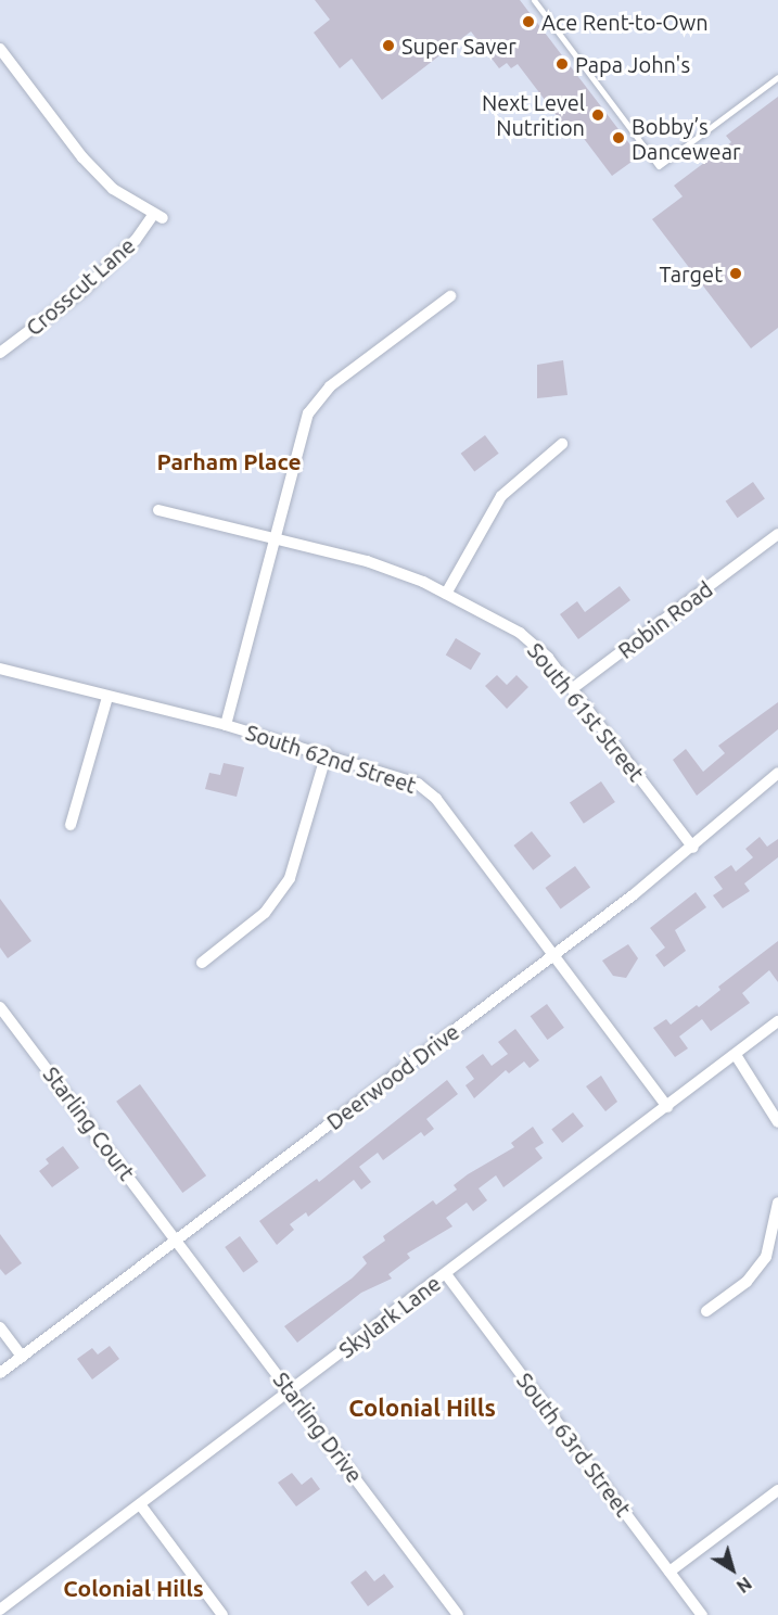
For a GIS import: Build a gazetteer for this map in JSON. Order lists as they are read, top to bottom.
{
  "streets": {
    "street": [
      "Crosscut Lane",
      "Robin Road",
      "South 61st Street",
      "South 62nd Street",
      "Deerwood Drive",
      "Starling Court",
      "Skylark Lane",
      "Starling Drive",
      "South 63rd Street"
    ]
  },
  "crossings": [
    ["Robin Road", "South 61st Street"],
    ["South 61st Street", "Deerwood Drive"],
    ["South 62nd Street", "Deerwood Drive"],
    ["South 62nd Street", "Skylark Lane"],
    ["Deerwood Drive", "Starling Court"],
    ["Deerwood Drive", "Starling Drive"],
    ["Starling Court", "Starling Drive"],
    ["Skylark Lane", "Starling Drive"],
    ["Skylark Lane", "South 63rd Street"]
  ],
  "districts": ["Parham Place", "Colonial Hills", "Colonial Hills"],
  "places": [
    "Ace Rent-to-Own",
    "Super Saver",
    "Papa John's",
    "Next Level Nutrition",
    "Bobby’s Dancewear",
    "Target"
  ],
  "north": "bottom right"
}
